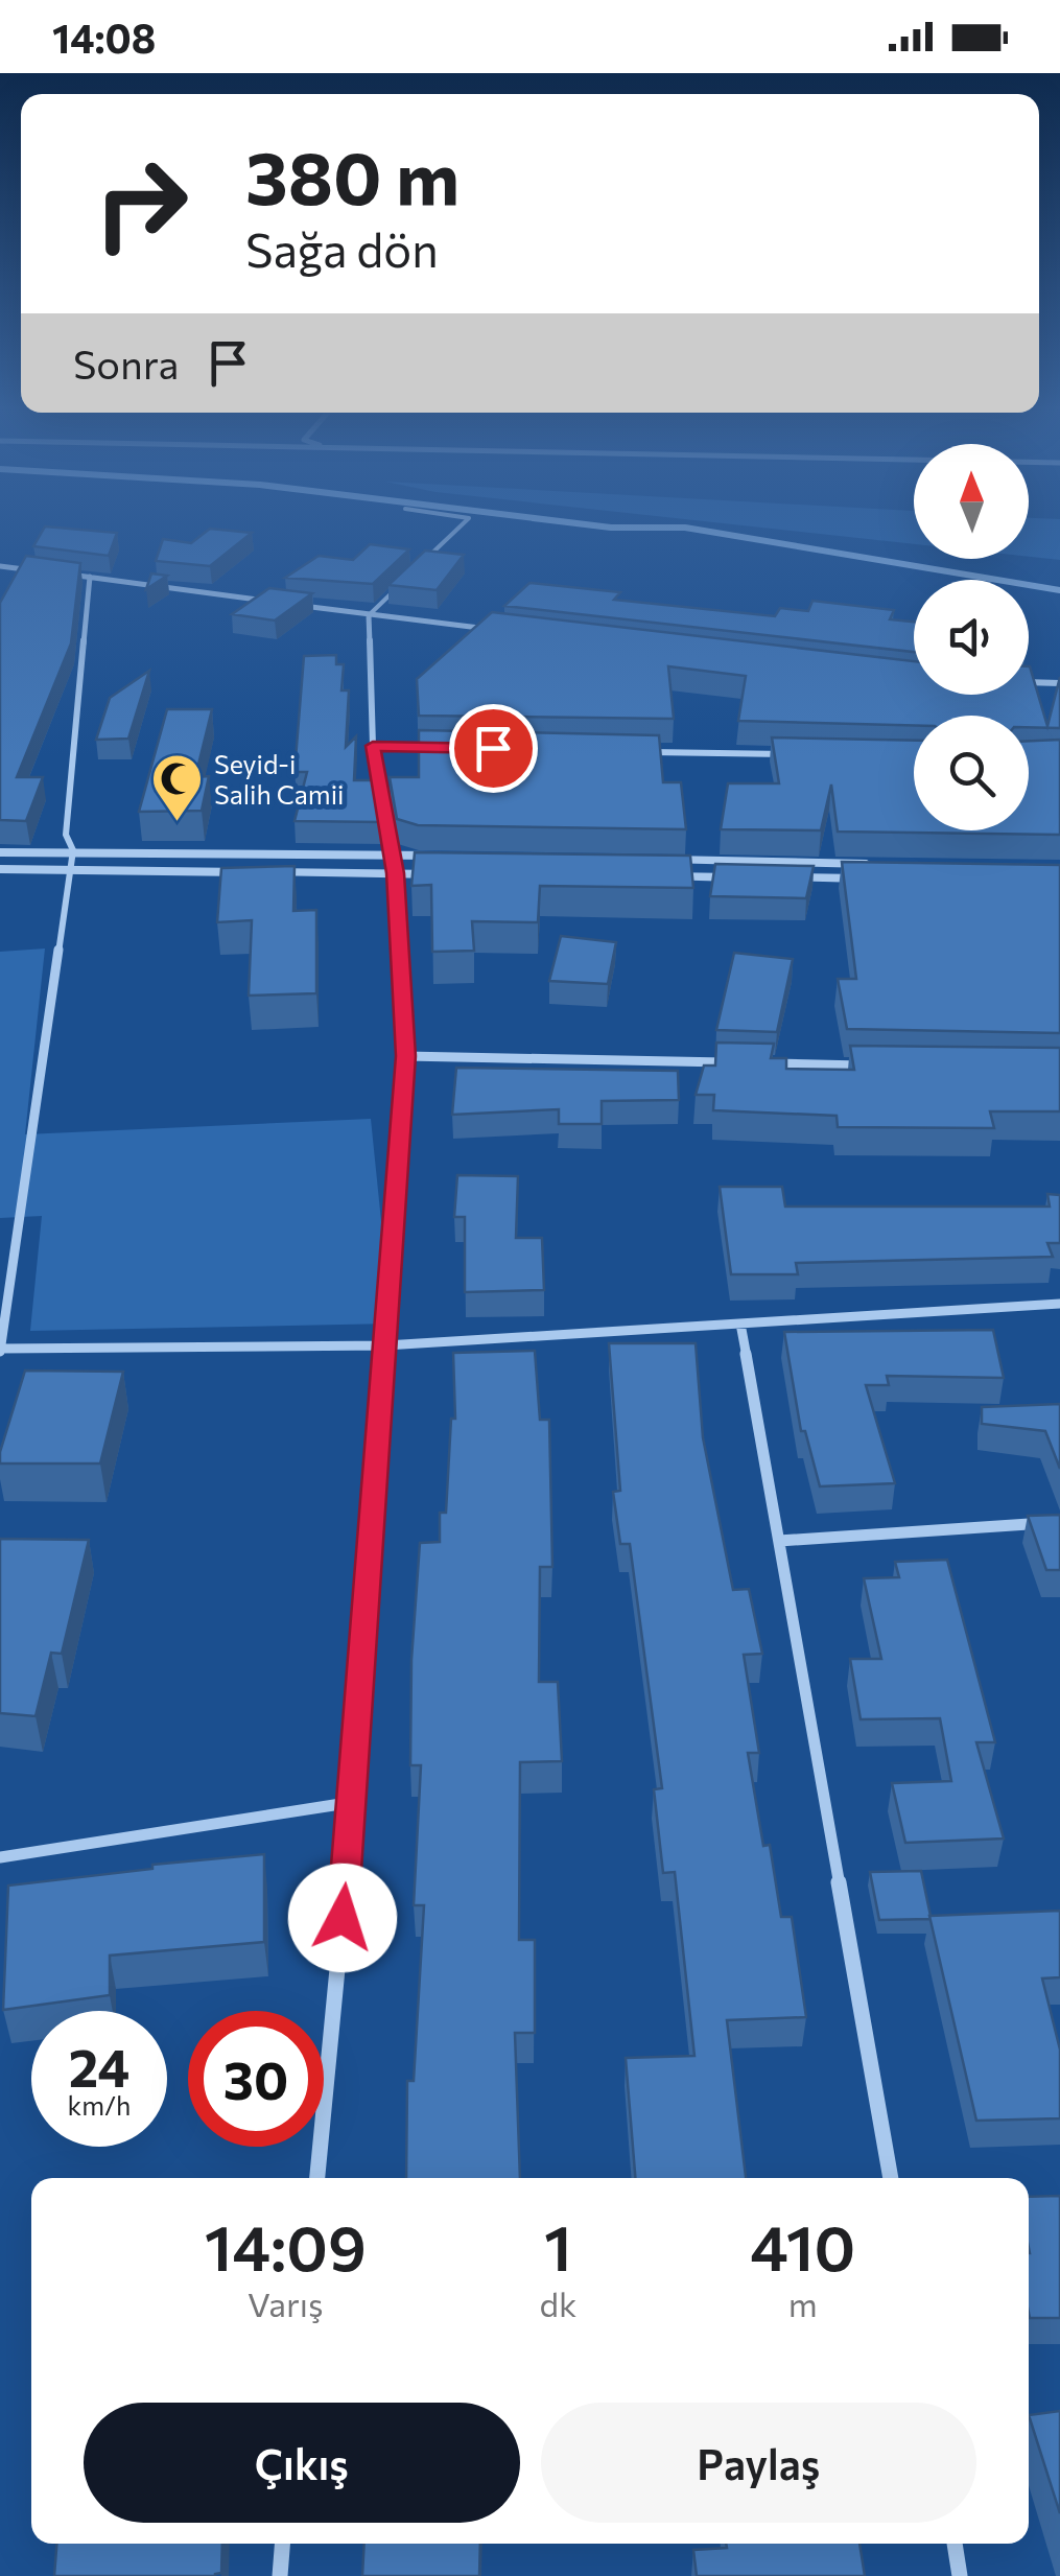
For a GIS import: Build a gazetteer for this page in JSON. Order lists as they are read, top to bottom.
{
  "places": {
    "mosque": ["Seyid-i Salih Camii"]
  },
  "north": "top",
  "page": {
    "status": "14:08",
    "turn": ["380 m", "Sağa dön"],
    "then": "Sonra",
    "speed": "24 km/h",
    "limit": "30",
    "eta": [
      "14:09",
      "Varış",
      "1",
      "dk",
      "410",
      "m"
    ],
    "buttons": ["Çıkış", "Paylaş"]
  }
}
